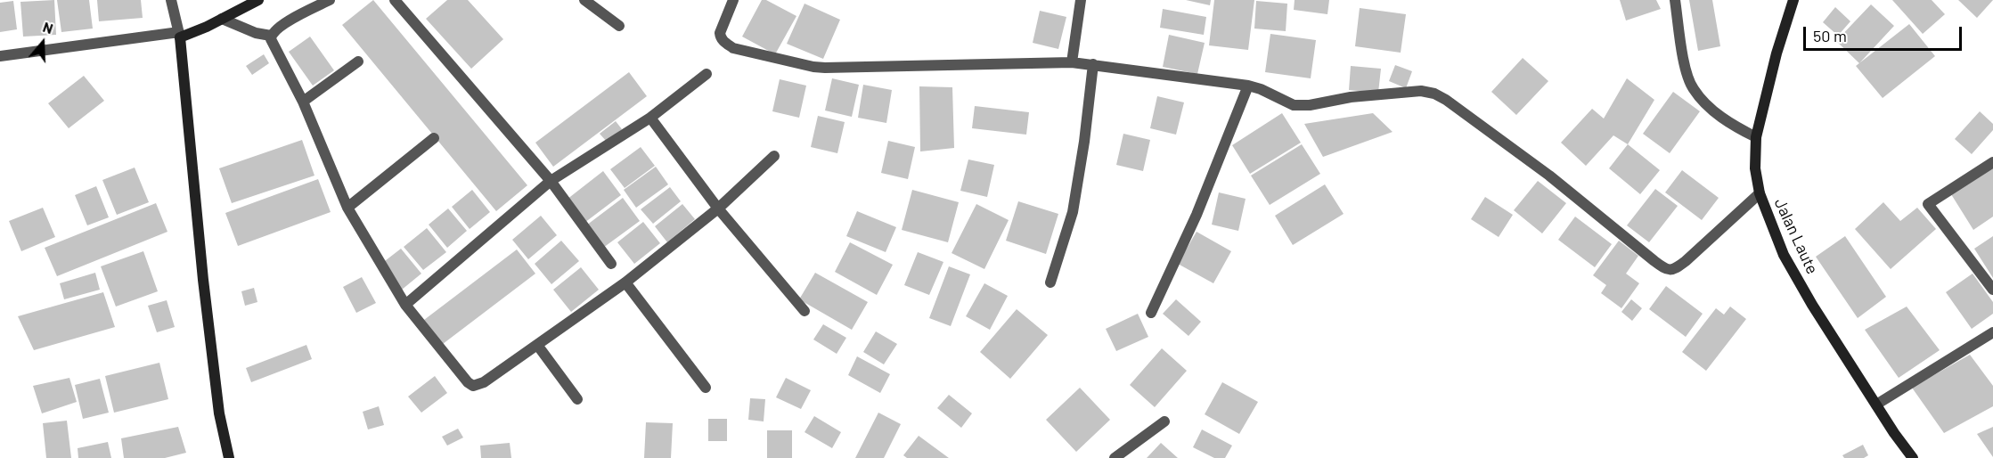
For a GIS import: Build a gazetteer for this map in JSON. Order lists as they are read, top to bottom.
{
  "streets": {
    "street": ["Jalan Laute"]
  },
  "scale_bar": "50 m",
  "north": "top"
}
